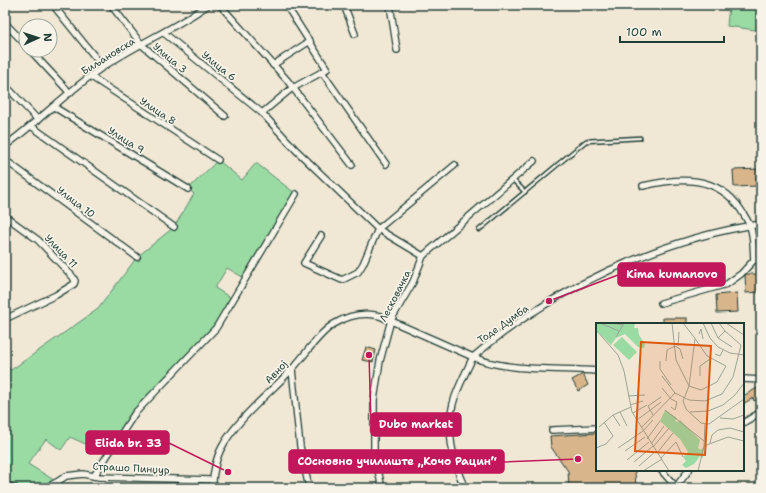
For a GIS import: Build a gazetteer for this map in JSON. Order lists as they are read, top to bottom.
{
  "streets": {
    "street": [
      "Биљановска",
      "Улица 3",
      "Улица 6",
      "Улица 8",
      "Улица 9",
      "Улица 10",
      "Улица 11",
      "Лесковачка",
      "Тоде Думба",
      "Авној",
      "Страшо Пинџур"
    ]
  },
  "crossings": [
    ["Биљановска", "Улица 3"],
    ["Биљановска", "Улица 6"],
    ["Биљановска", "Улица 8"],
    ["Биљановска", "Улица 9"],
    ["Улица 6", "Лесковачка"],
    ["Лесковачка", "Тоде Думба"],
    ["Лесковачка", "Авној"],
    ["Тоде Думба", "Авној"],
    ["Авној", "Страшо Пинџур"]
  ],
  "places": [
    "Kima kumanovo",
    "Dubo market",
    "СОсновно училиште „Кочо Рацин“",
    "Elida br. 33"
  ],
  "scale_bar": "100 m",
  "north": "right"
}
